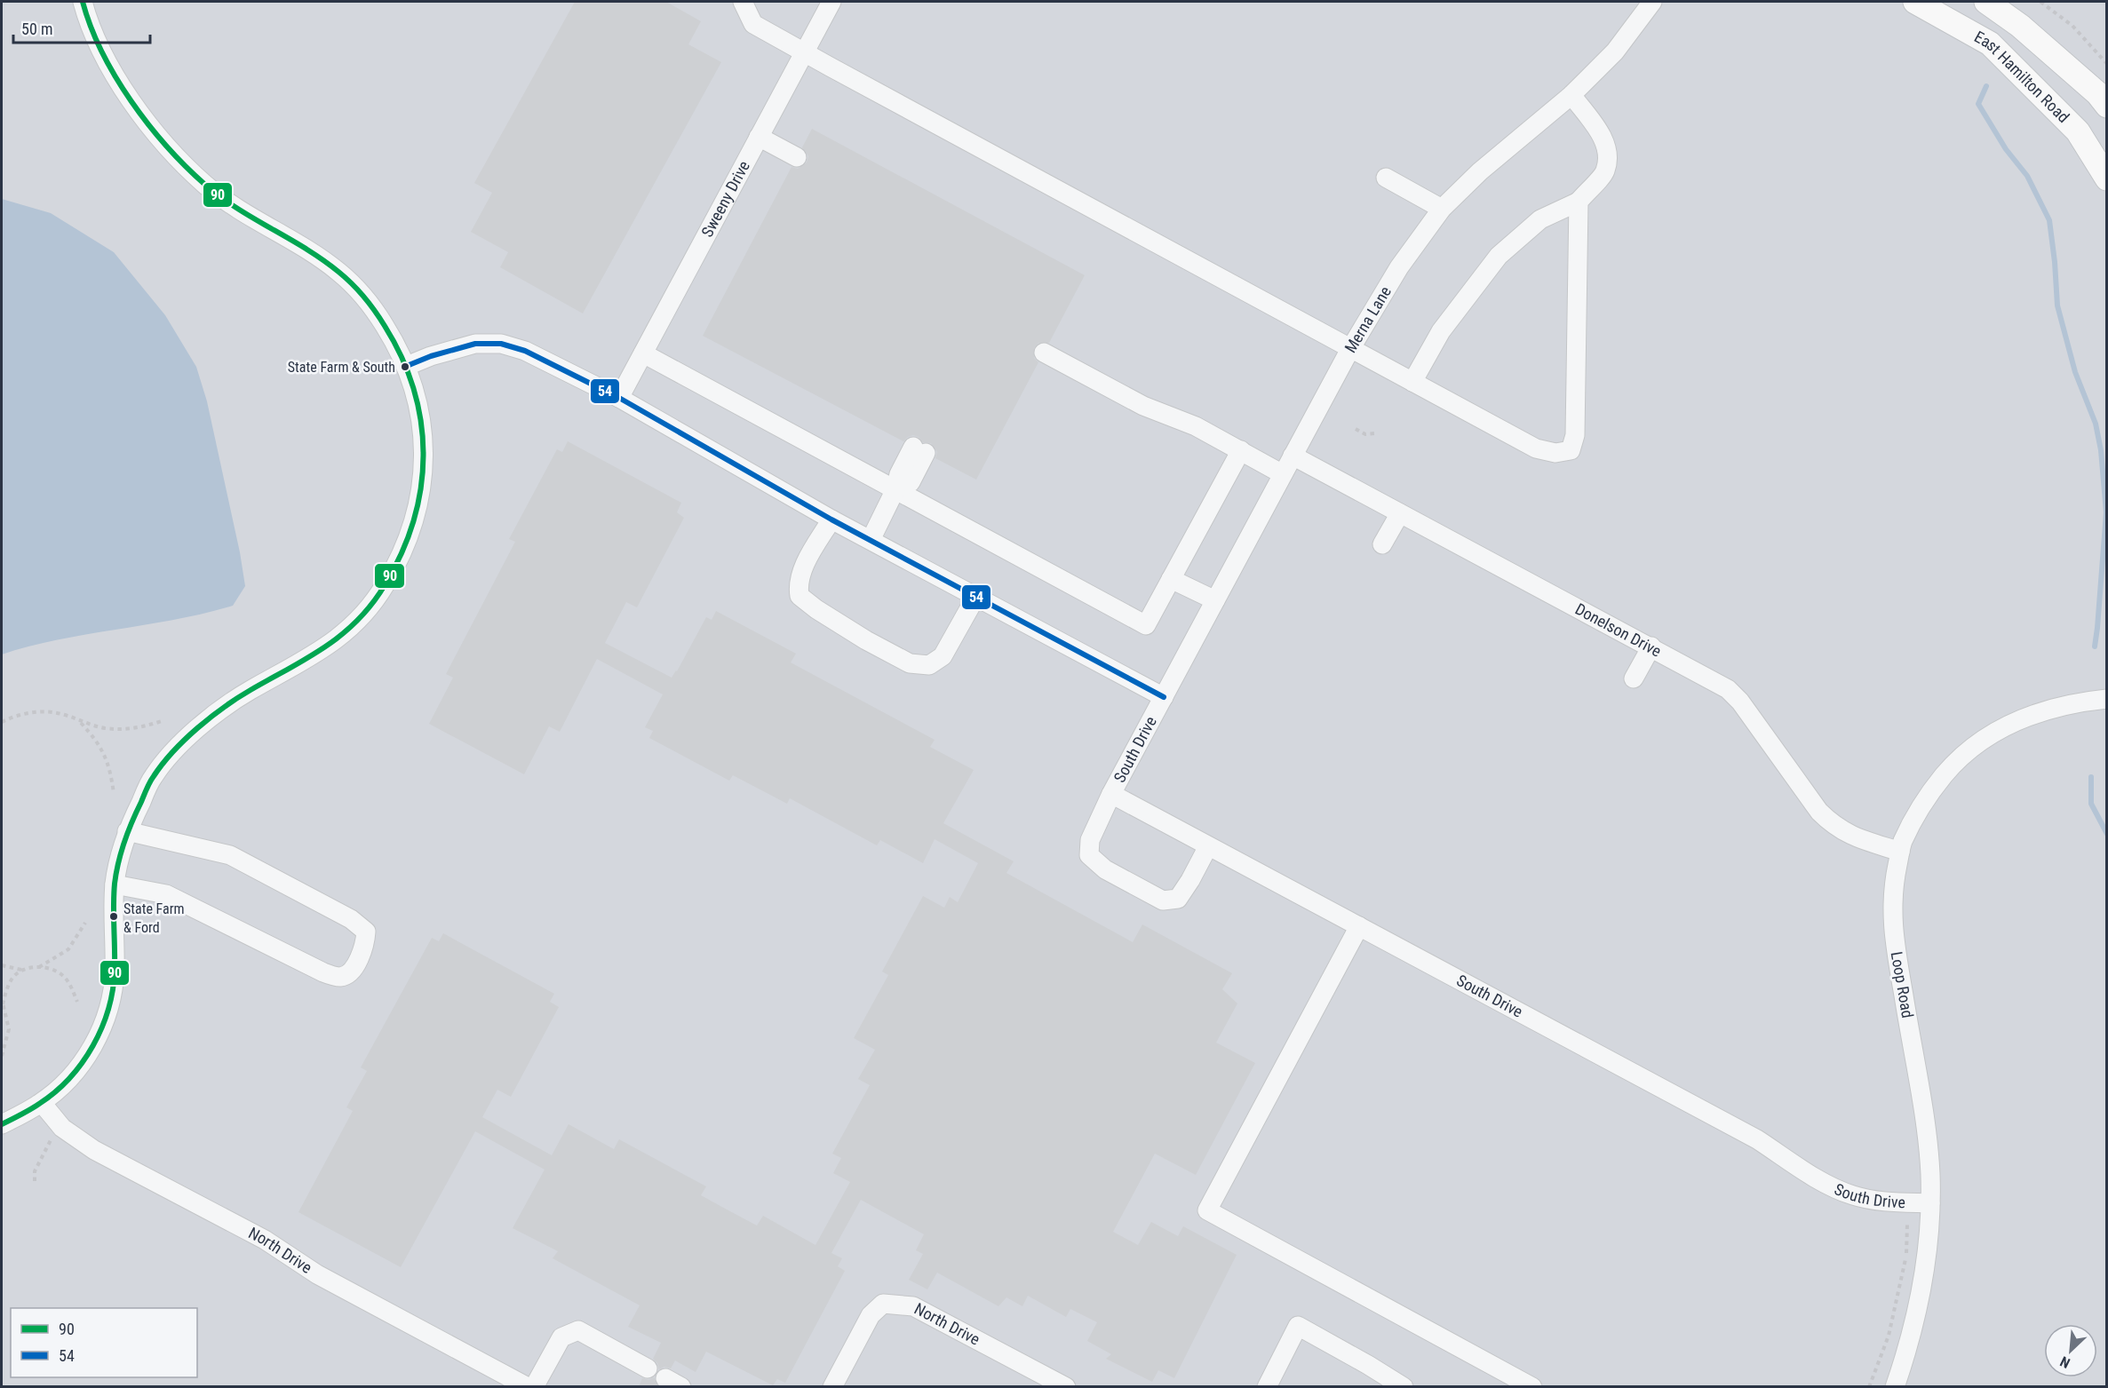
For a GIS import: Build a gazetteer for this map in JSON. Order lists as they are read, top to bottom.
{
  "streets": {
    "main road": ["East Hamilton Road"],
    "street": [
      "Sweeny Drive",
      "Merna Lane",
      "Donelson Drive",
      "South Drive",
      "Loop Road",
      "North Drive"
    ]
  },
  "crossings": [
    ["Sweeny Drive", "South Drive"],
    ["Merna Lane", "Donelson Drive"],
    ["Merna Lane", "South Drive"],
    ["Donelson Drive", "Loop Road"],
    ["South Drive", "Loop Road"]
  ],
  "places": ["State Farm & South", "State Farm & Ford"],
  "lines": ["transit line 90", "transit line 54"],
  "legend": ["90", "54"],
  "scale_bar": "50 m",
  "north": "bottom left"
}
